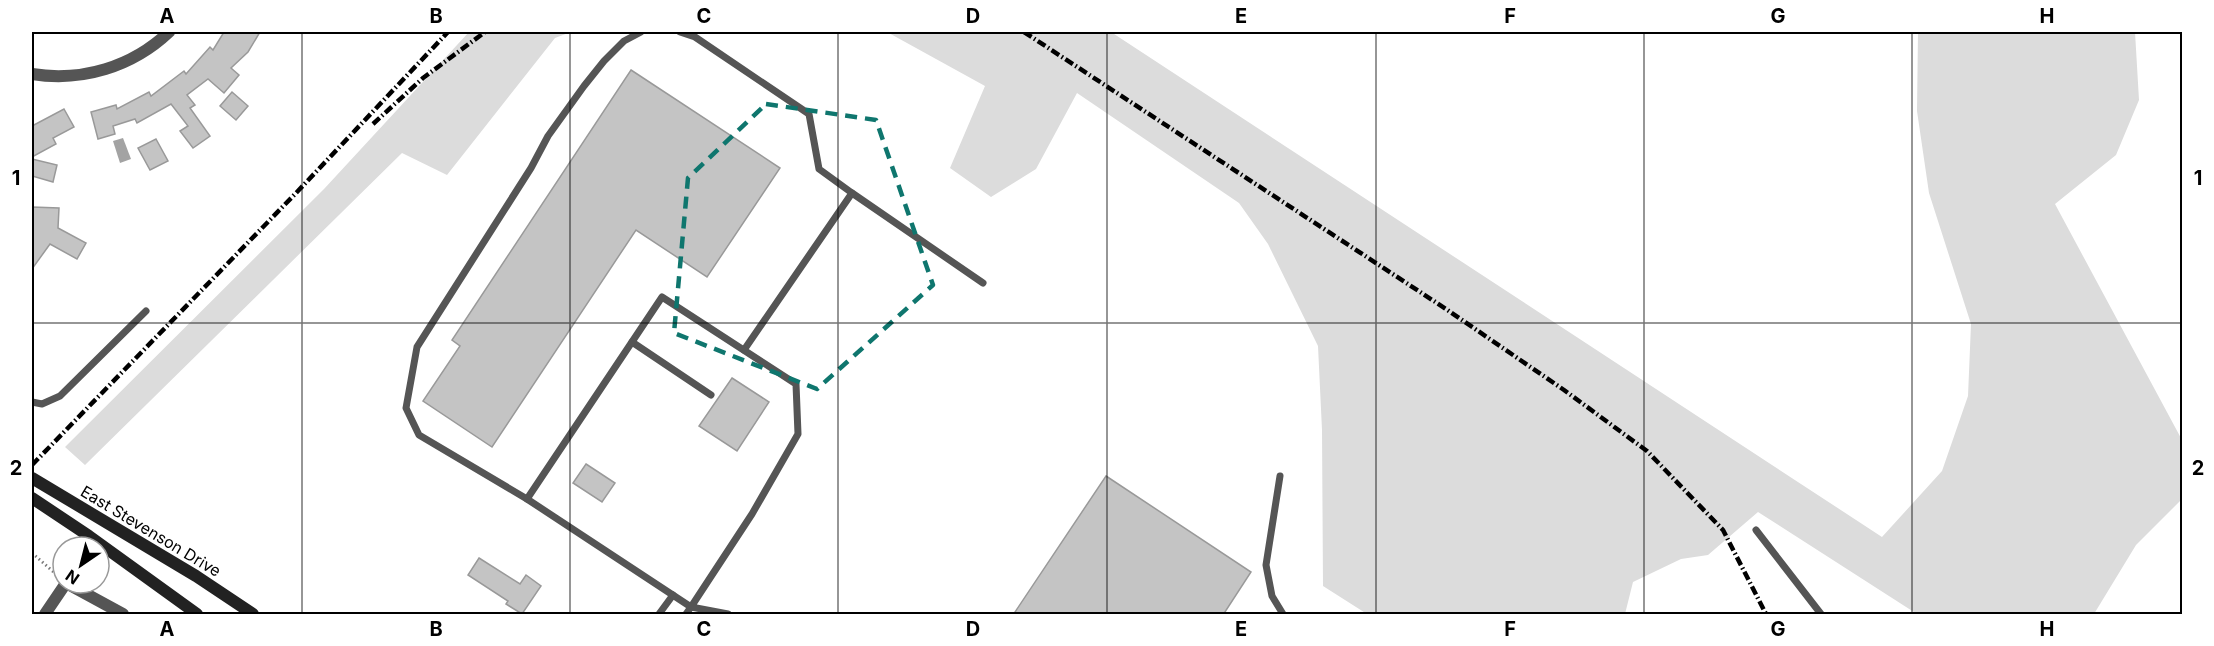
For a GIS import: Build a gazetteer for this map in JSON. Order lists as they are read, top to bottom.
{
  "streets": {
    "main road": ["East Stevenson Drive"]
  },
  "north": "bottom left",
  "grid": {
    "columns": [
      "A",
      "B",
      "C",
      "D",
      "E",
      "F",
      "G",
      "H"
    ],
    "rows": ["1", "2"]
  }
}
